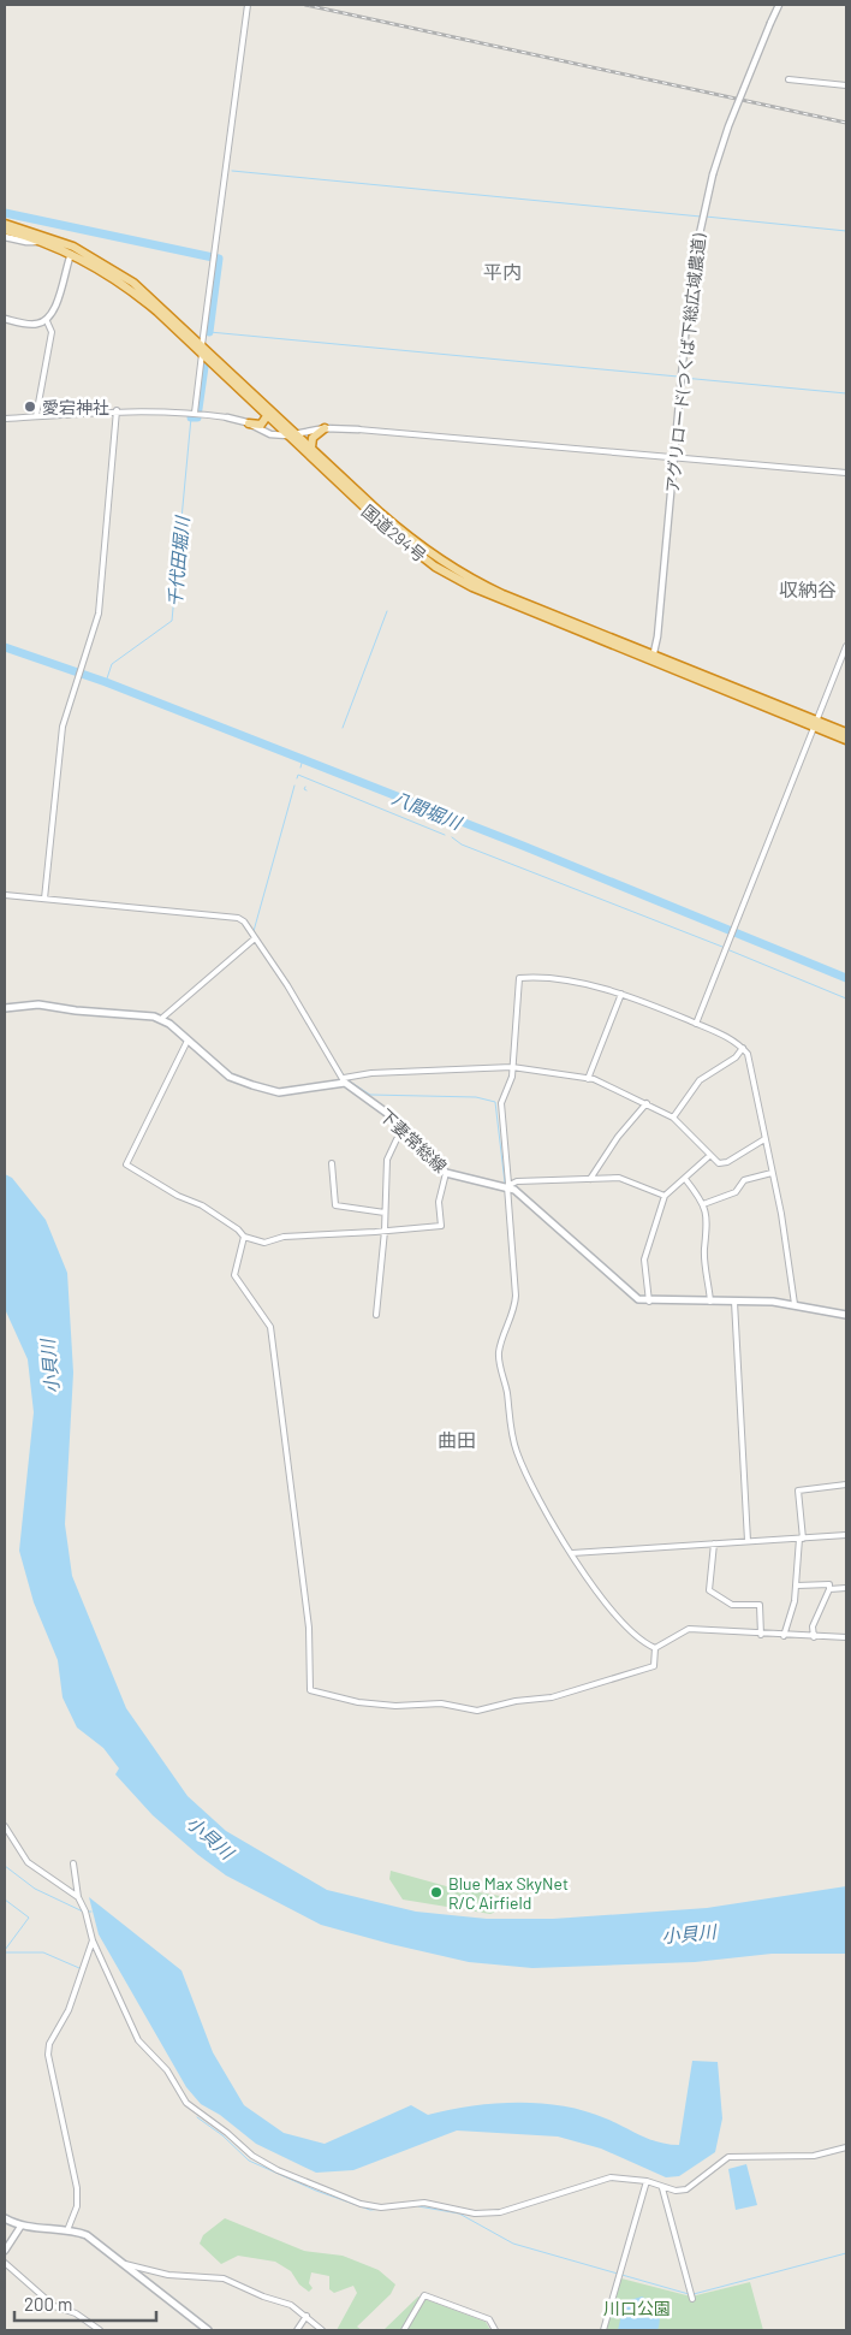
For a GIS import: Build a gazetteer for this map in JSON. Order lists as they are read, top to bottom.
{
  "streets": {
    "highway": ["国道294号"],
    "main road": ["下妻常総線"],
    "street": ["アグリロード(つくば下総広域農道)"]
  },
  "crossings": [
    ["アグリロード(つくば下総広域農道)", "国道294号"]
  ],
  "districts": ["平内", "収納谷", "曲田"],
  "water": ["千代田堀川", "八間堀川", "小貝川"],
  "parks": ["川口公園"],
  "places": ["愛宕神社", "Blue Max SkyNet R/C Airfield"],
  "scale_bar": "200 m"
}
